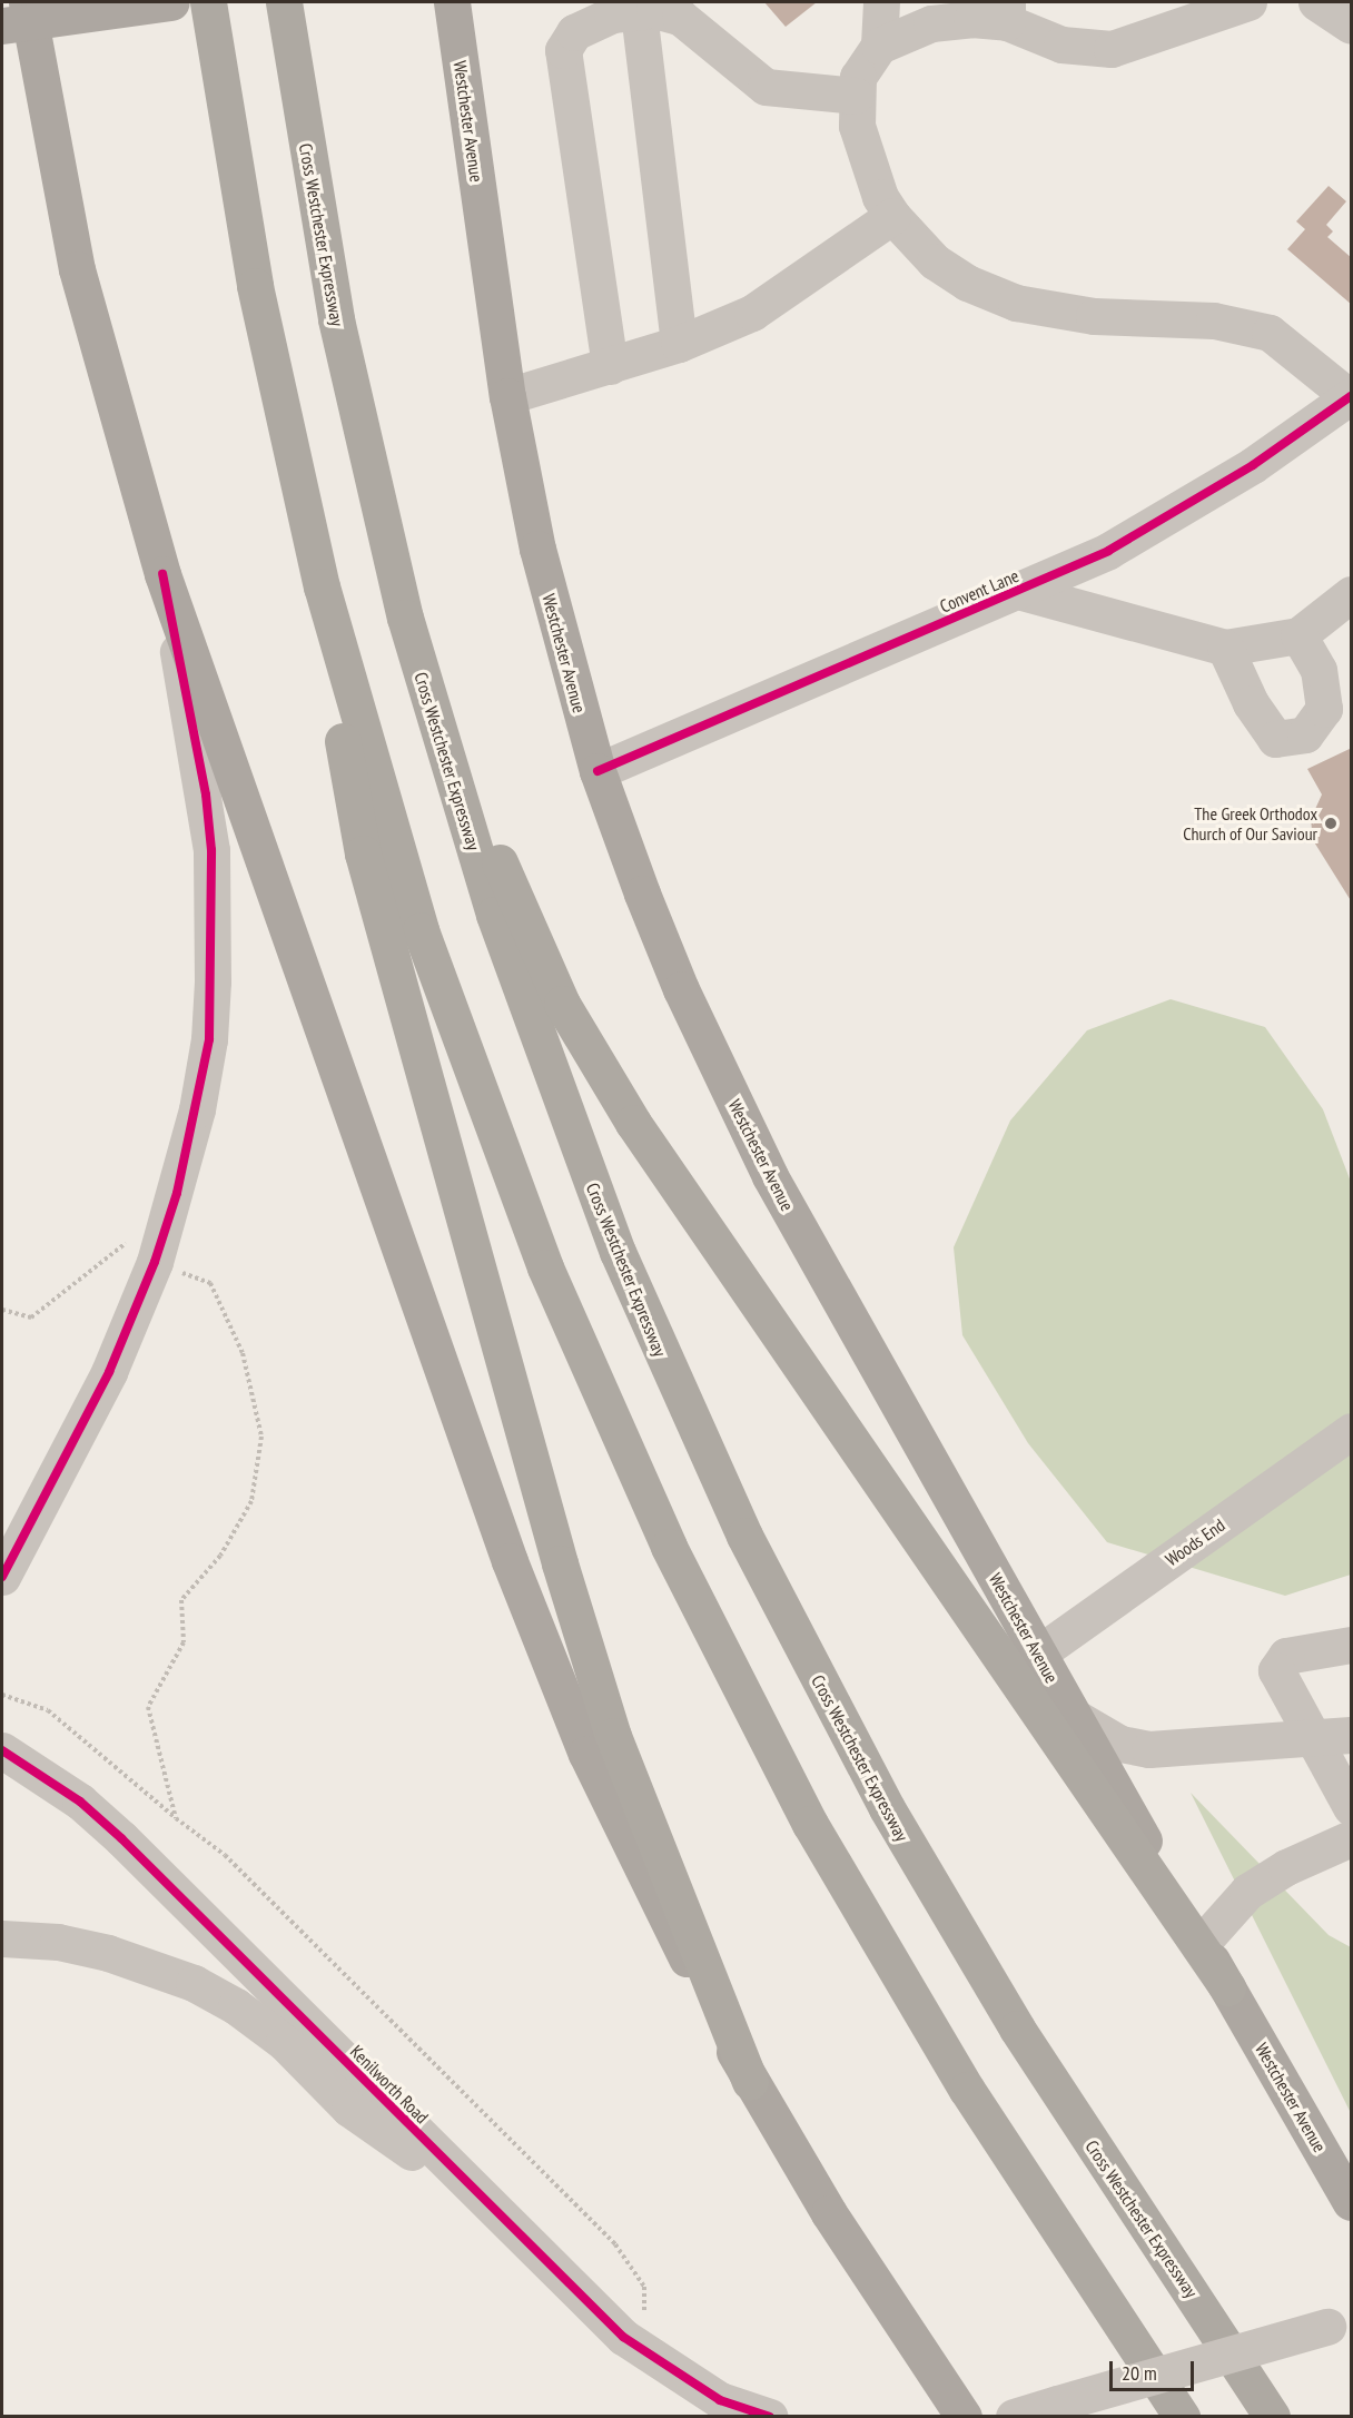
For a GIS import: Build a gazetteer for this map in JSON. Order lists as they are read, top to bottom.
{
  "streets": {
    "highway": ["Cross Westchester Expressway"],
    "main road": ["Westchester Avenue"],
    "street": ["Convent Lane", "Woods End", "Kenilworth Road"]
  },
  "crossings": [
    ["Westchester Avenue", "Convent Lane"],
    ["Westchester Avenue", "Woods End"]
  ],
  "places": ["The Greek Orthodox Church of Our Saviour"],
  "scale_bar": "20 m"
}
